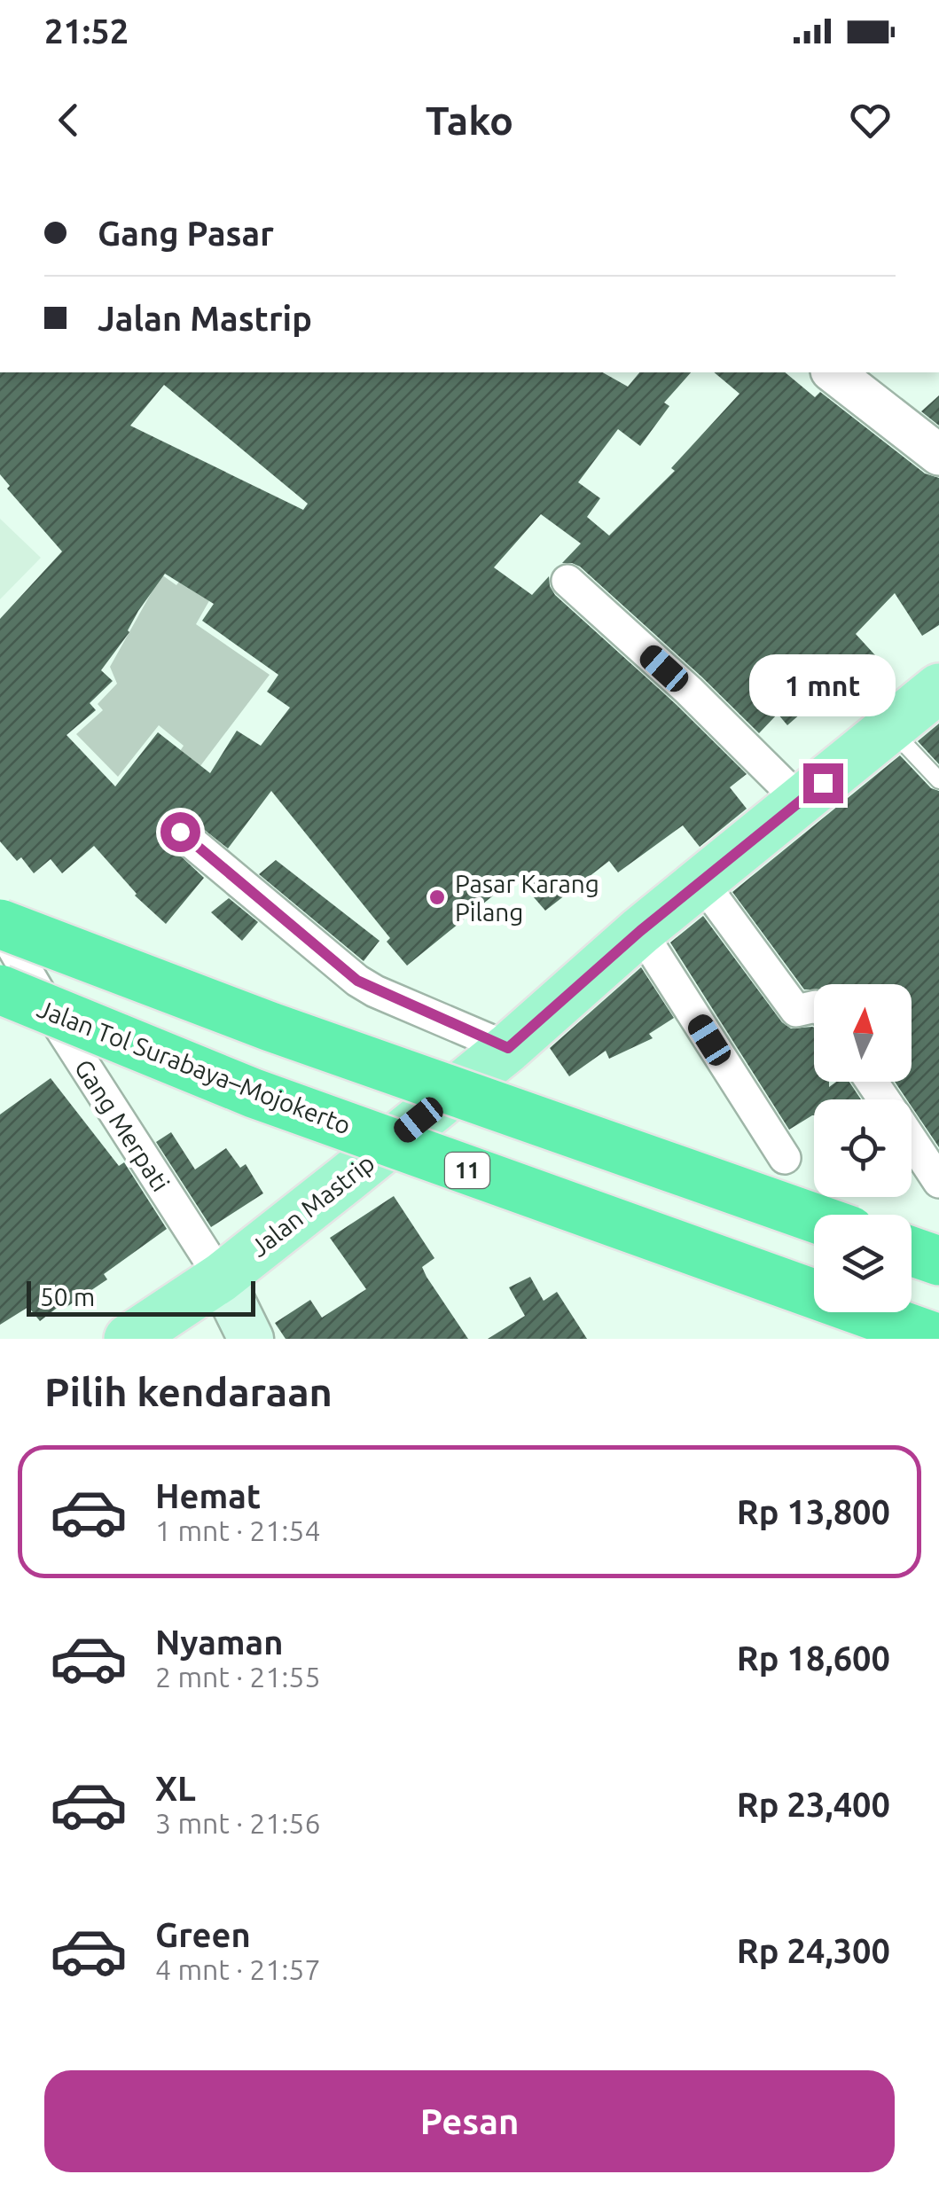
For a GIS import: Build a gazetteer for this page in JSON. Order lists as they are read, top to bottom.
{
  "streets": {
    "highway": ["Jalan Tol Surabaya–Mojokerto", "11"],
    "main road": ["Jalan Mastrip"],
    "street": ["Gang Merpati"]
  },
  "crossings": [
    ["Gang Merpati", "Jalan Mastrip"]
  ],
  "places": ["Pasar Karang Pilang"],
  "scale_bar": "50 m",
  "north": "top",
  "page": {
    "status": "21:52",
    "header": "Tako",
    "banner": ["Gang Pasar", "Jalan Mastrip"],
    "bubble": "1 mnt",
    "scale": "50 m",
    "heading": "Pilih kendaraan",
    "list": [
      {
        "name": "Hemat",
        "note": "1 mnt · 21:54",
        "value": "Rp 13,800"
      },
      {
        "name": "Nyaman",
        "note": "2 mnt · 21:55",
        "value": "Rp 18,600"
      },
      {
        "name": "XL",
        "note": "3 mnt · 21:56",
        "value": "Rp 23,400"
      },
      {
        "name": "Green",
        "note": "4 mnt · 21:57",
        "value": "Rp 24,300"
      }
    ],
    "buttons": "Pesan"
  }
}
